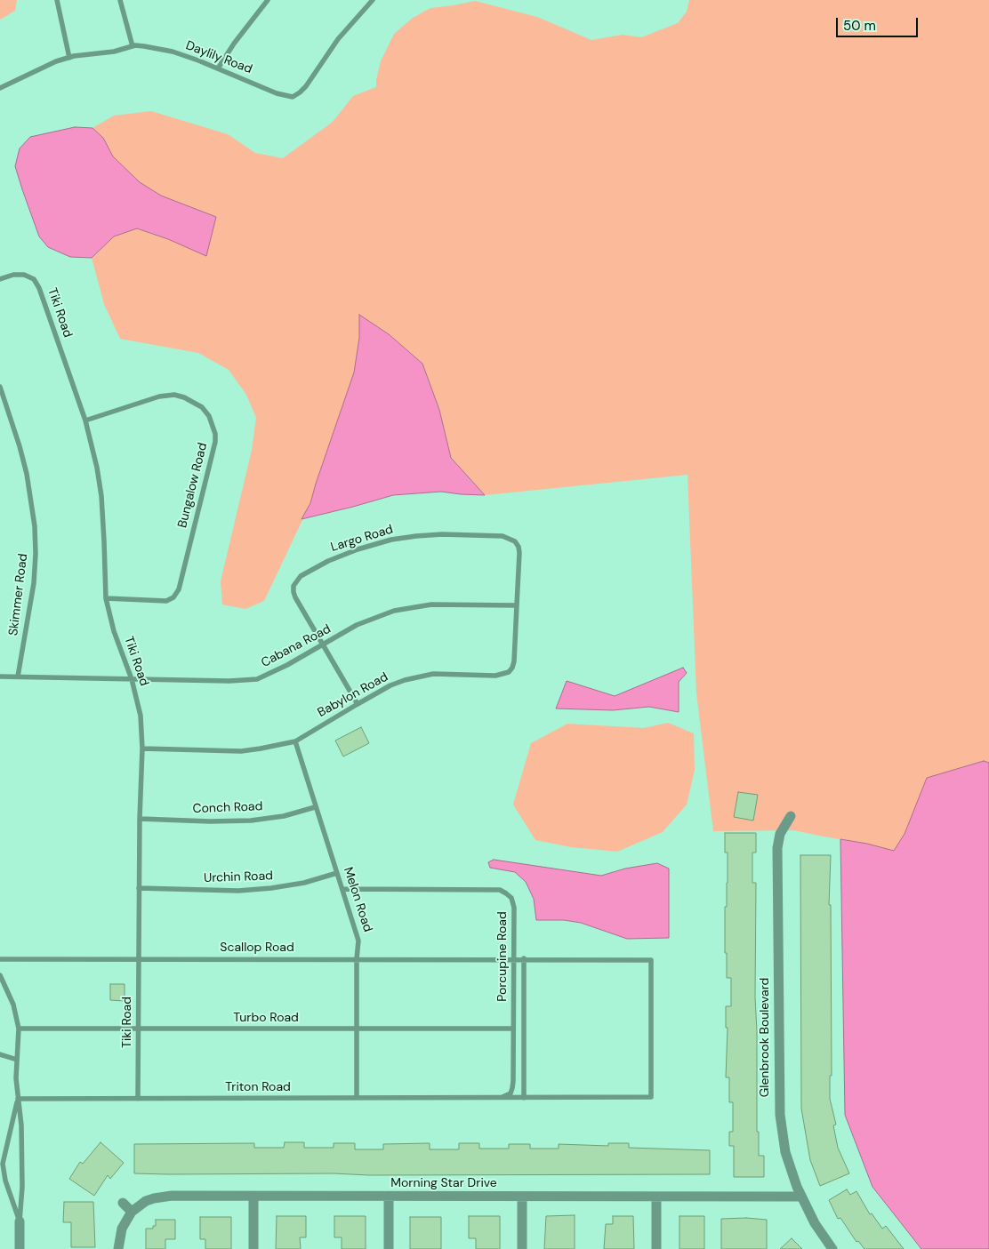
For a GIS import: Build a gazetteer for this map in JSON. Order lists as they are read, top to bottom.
{
  "streets": {
    "street": ["Glenbrook Boulevard", "Morning Star Drive"],
    "lane": [
      "Daylily Road",
      "Tiki Road",
      "Bungalow Road",
      "Largo Road",
      "Skimmer Road",
      "Cabana Road",
      "Babylon Road",
      "Conch Road",
      "Urchin Road",
      "Melon Road",
      "Scallop Road",
      "Porcupine Road",
      "Turbo Road",
      "Triton Road"
    ]
  },
  "crossings": [
    ["Tiki Road", "Bungalow Road"],
    ["Tiki Road", "Cabana Road"],
    ["Tiki Road", "Babylon Road"],
    ["Tiki Road", "Conch Road"],
    ["Tiki Road", "Urchin Road"],
    ["Tiki Road", "Scallop Road"],
    ["Tiki Road", "Turbo Road"],
    ["Tiki Road", "Triton Road"],
    ["Largo Road", "Cabana Road"],
    ["Largo Road", "Babylon Road"],
    ["Skimmer Road", "Cabana Road"],
    ["Cabana Road", "Babylon Road"],
    ["Babylon Road", "Melon Road"],
    ["Conch Road", "Melon Road"],
    ["Urchin Road", "Melon Road"],
    ["Melon Road", "Scallop Road"],
    ["Melon Road", "Porcupine Road"],
    ["Melon Road", "Turbo Road"],
    ["Melon Road", "Triton Road"],
    ["Scallop Road", "Porcupine Road"],
    ["Scallop Road", "Triton Road"],
    ["Porcupine Road", "Turbo Road"],
    ["Porcupine Road", "Triton Road"],
    ["Glenbrook Boulevard", "Morning Star Drive"]
  ],
  "scale_bar": "50 m"
}
